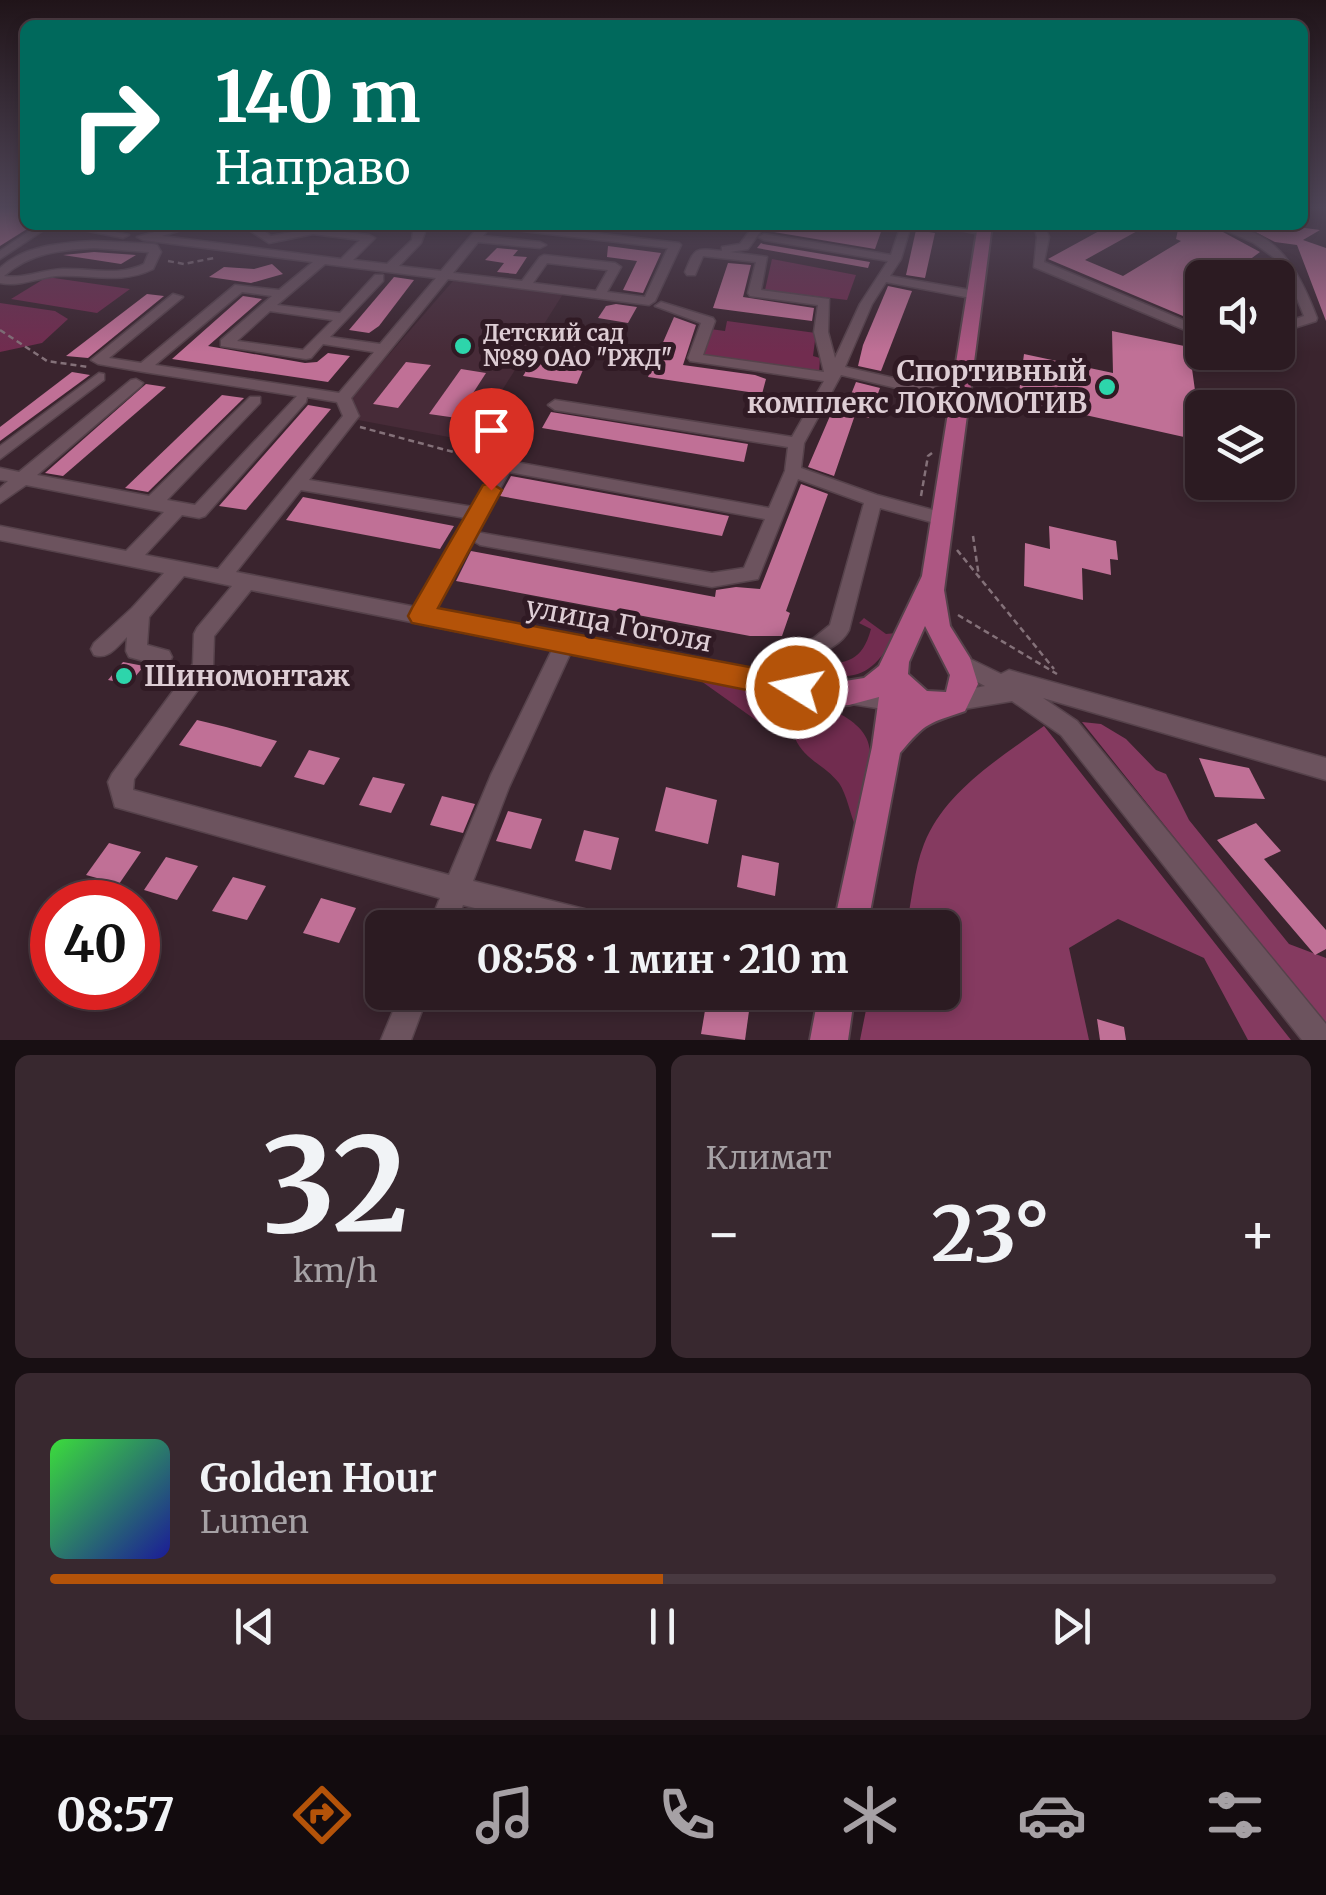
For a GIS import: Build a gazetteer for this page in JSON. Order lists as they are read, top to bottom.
{
  "streets": {
    "street": ["улица Гоголя"]
  },
  "places": ["Детский сад №89 ОАО \"РЖД\"", "Спортивный комплекс ЛОКОМОТИВ", "Шиномонтаж"],
  "page": {
    "turn": ["140 m", "Направо"],
    "limit": "40",
    "trip": "08:58 · 1 мин · 210 m",
    "tile": [
      ["32", "km/h"],
      "Климат"
    ],
    "heat": ["−", "23°", "+"],
    "song": ["Golden Hour", "Lumen"],
    "tabs": "08:57"
  }
}
